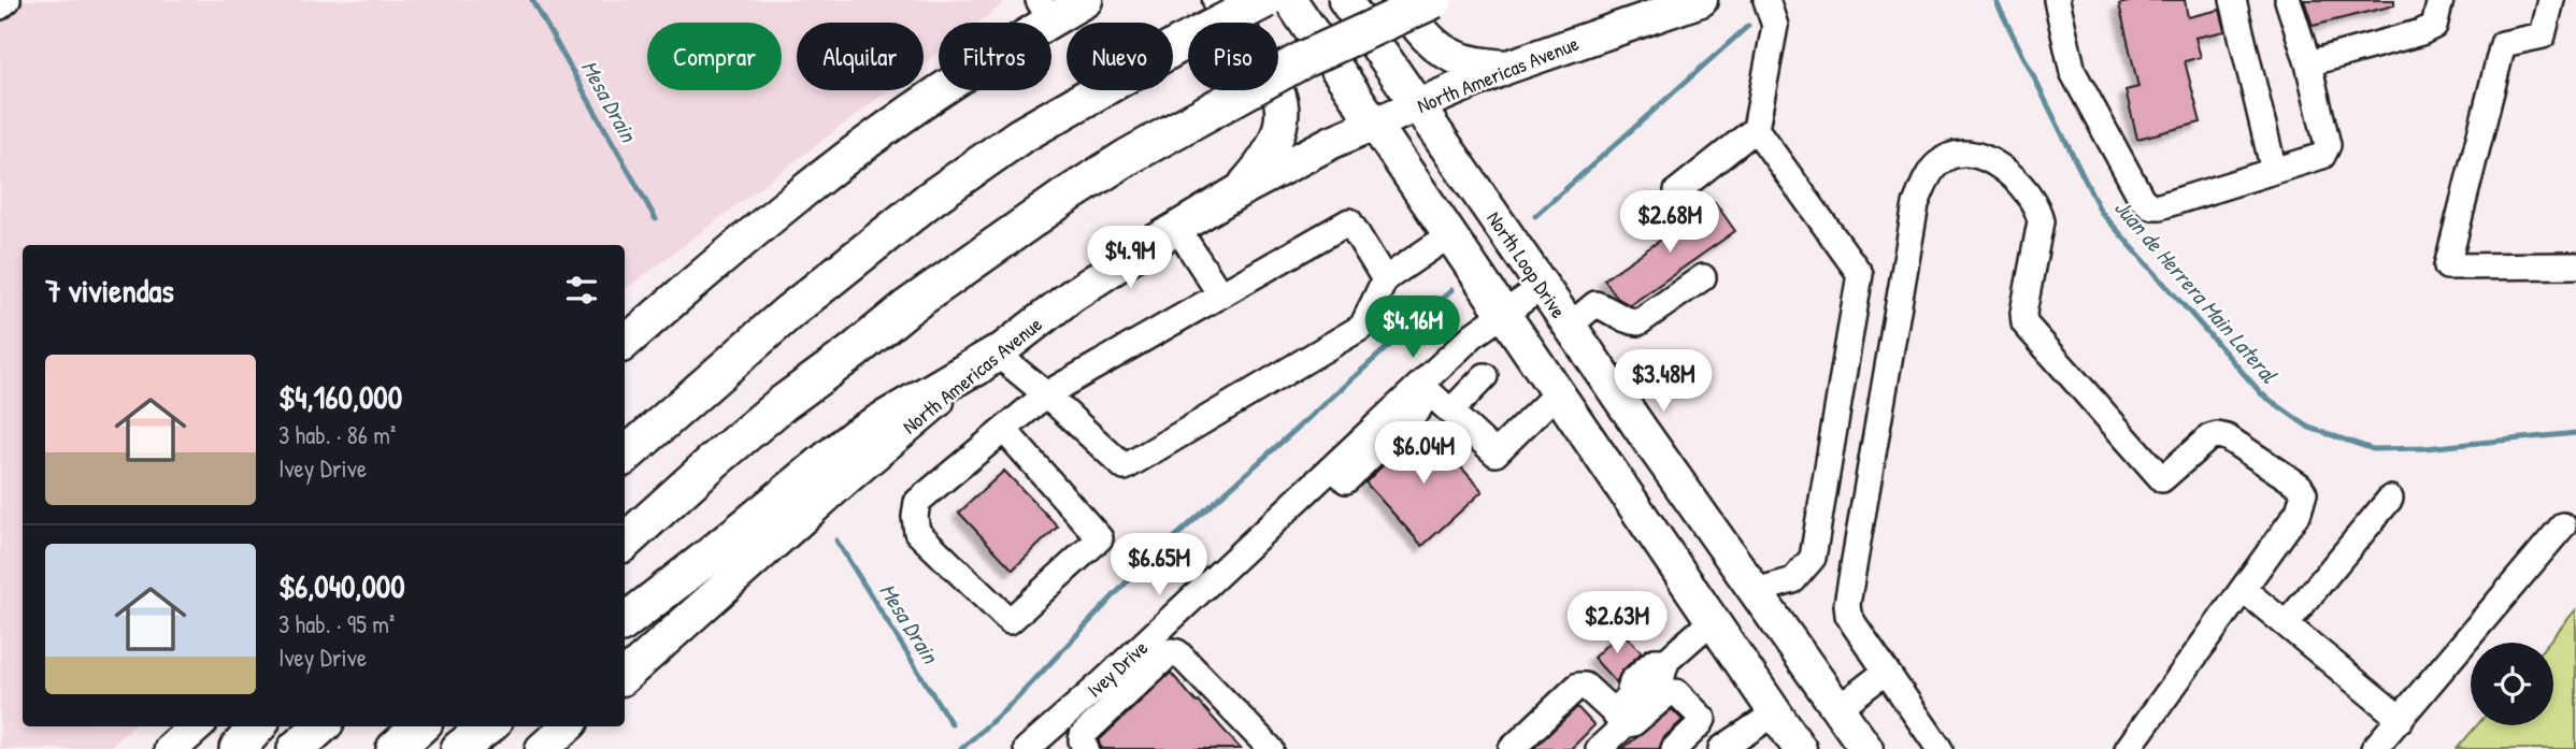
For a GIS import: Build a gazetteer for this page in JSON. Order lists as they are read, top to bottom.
{
  "streets": {
    "main road": ["North Americas Avenue", "North Loop Drive"],
    "street": ["Ivey Drive"]
  },
  "crossings": [
    ["North Americas Avenue", "North Loop Drive"],
    ["North Loop Drive", "Ivey Drive"]
  ],
  "water": ["Mesa Drain", "Juan de Herrera Main Lateral"],
  "page": {
    "chip": [
      "Comprar",
      "Alquilar",
      "Filtros",
      "Nuevo",
      "Piso"
    ],
    "price": [
      "$2.68M",
      "$4.9M",
      "$4.16M",
      "$3.48M",
      "$6.04M",
      "$6.65M",
      "$2.63M"
    ],
    "heading": "7 viviendas",
    "list": [
      {
        "name": "$4,160,000",
        "note": "3 hab. · 86 m² · Ivey Drive"
      },
      {
        "name": "$6,040,000",
        "note": "3 hab. · 95 m² · Ivey Drive"
      }
    ]
  }
}
